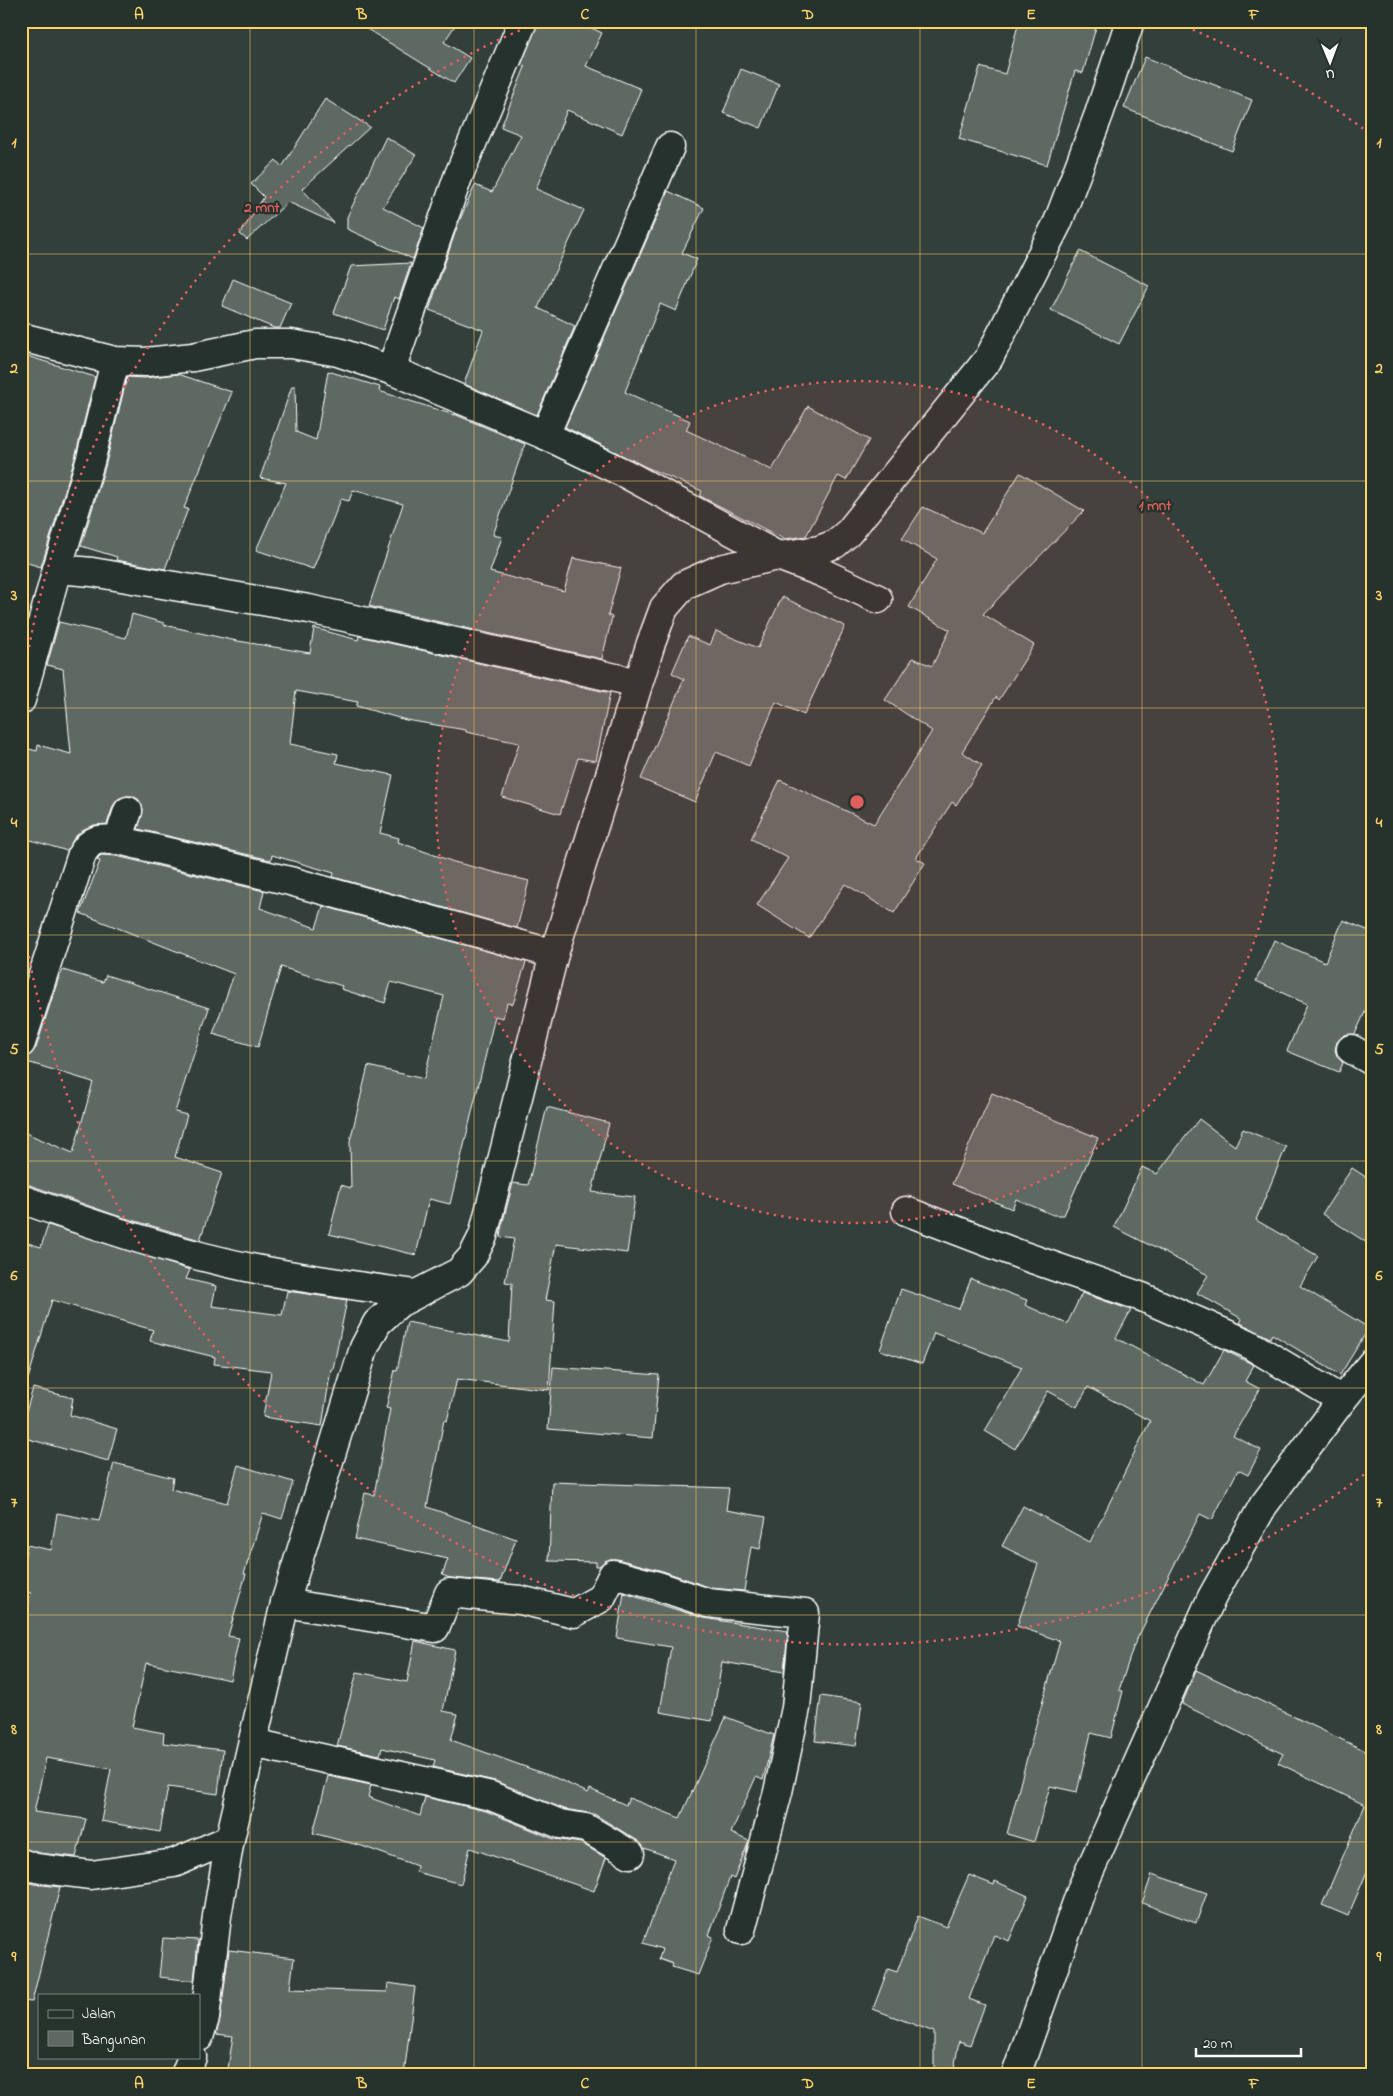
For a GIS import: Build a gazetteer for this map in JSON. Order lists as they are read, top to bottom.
{
  "legend": ["Jalan", "Bangunan"],
  "scale_bar": "20 m",
  "north": "bottom",
  "grid": {
    "columns": [
      "A",
      "B",
      "C",
      "D",
      "E",
      "F"
    ],
    "rows": [
      "1",
      "2",
      "3",
      "4",
      "5",
      "6",
      "7",
      "8",
      "9"
    ]
  },
  "rings": ["2 mnt", "1 mnt"]
}
